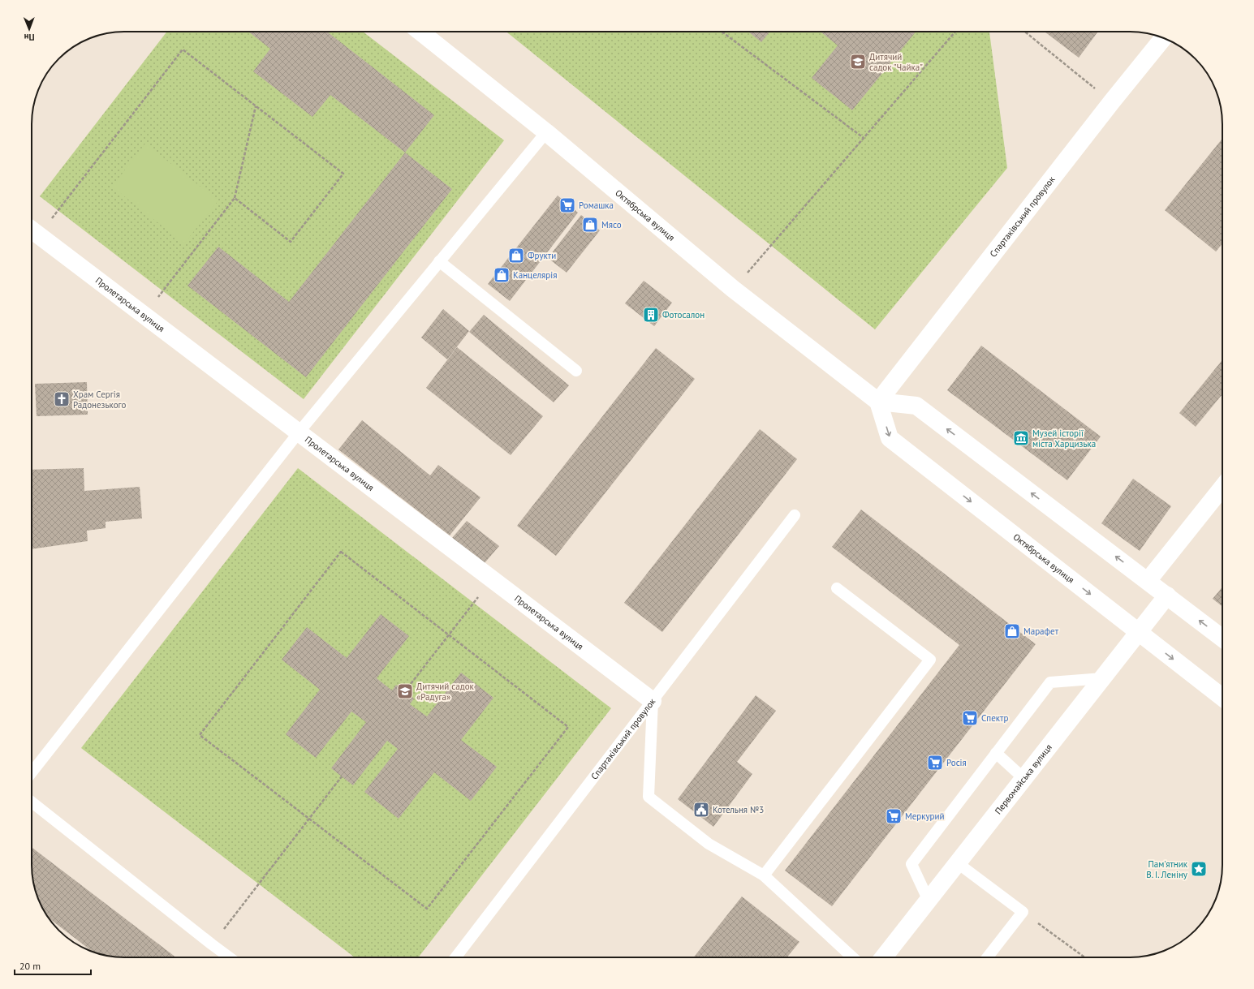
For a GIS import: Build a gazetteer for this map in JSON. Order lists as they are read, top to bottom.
{
  "streets": {
    "street": [
      "Октябрська вулиця",
      "Спартаківський провулок",
      "Пролетарська вулиця",
      "Первомайська вулиця"
    ]
  },
  "crossings": [
    ["Октябрська вулиця", "Спартаківський провулок"],
    ["Октябрська вулиця", "Первомайська вулиця"],
    ["Спартаківський провулок", "Пролетарська вулиця"]
  ],
  "places": {
    "school or university": ["Дитячий садок \"Чайка\"", "Дитячий садок «Радуга»"],
    "supermarket": [
      "Ромашка",
      "Спектр",
      "Росія",
      "Меркурий"
    ],
    "shop": [
      "Мясо",
      "Фрукти",
      "Канцелярія",
      "Марафет"
    ],
    "building": ["Фотосалон"],
    "church": ["Храм Сергія Радонезького"],
    "museum": ["Музей історії міста Харцизька"],
    "public building": ["Котельня №3"],
    "place": ["Пам'ятник В. І. Леніну"]
  },
  "scale_bar": "20 m",
  "north": "bottom"
}
